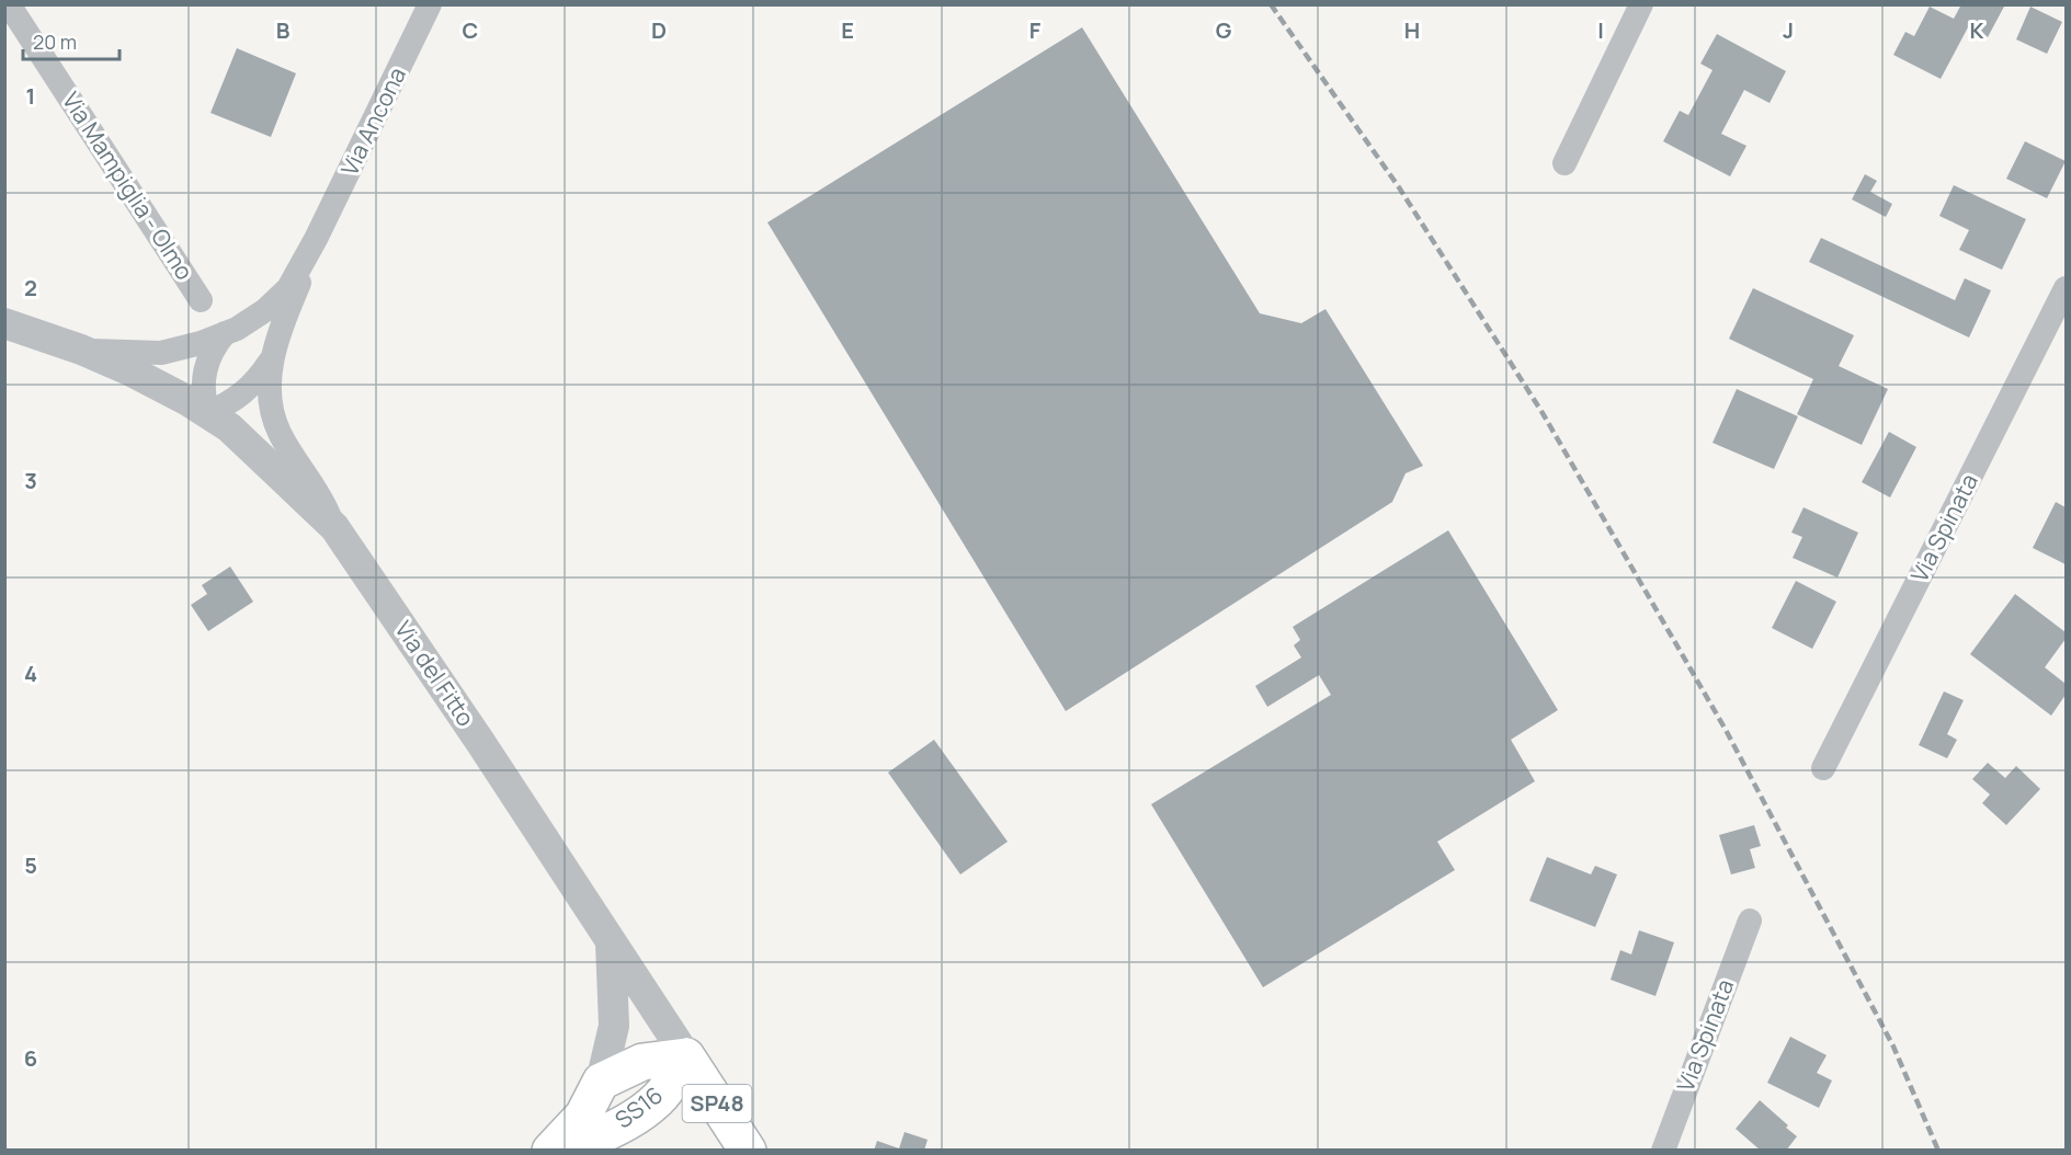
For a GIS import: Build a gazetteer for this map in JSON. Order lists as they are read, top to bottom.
{
  "streets": {
    "main road": ["Via del Fitto", "SP48", "SS16"],
    "street": ["Via Ancona", "Via Mampiglia - Olmo", "Via Spinata"]
  },
  "crossings": [
    ["Via Ancona", "Via del Fitto"],
    ["Via del Fitto", "SS16"]
  ],
  "scale_bar": "20 m",
  "grid": {
    "columns": [
      "B",
      "C",
      "D",
      "E",
      "F",
      "G",
      "H",
      "I",
      "J",
      "K"
    ],
    "rows": [
      "1",
      "2",
      "3",
      "4",
      "5",
      "6"
    ]
  }
}
